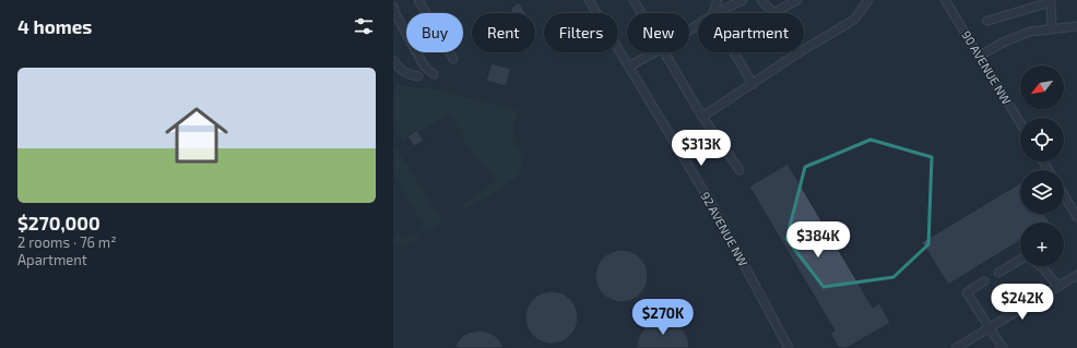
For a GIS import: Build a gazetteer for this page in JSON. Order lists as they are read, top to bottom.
{
  "streets": {
    "street": ["90 AVENUE NW", "92 AVENUE NW"]
  },
  "north": "bottom left",
  "page": {
    "heading": "4 homes",
    "chip": [
      "Buy",
      "Rent",
      "Filters",
      "New",
      "Apartment"
    ],
    "list": [
      {
        "name": "$270,000",
        "note": "2 rooms · 76 m² · Apartment"
      }
    ],
    "map_buttons": "+",
    "price": [
      "$313K",
      "$384K",
      "$242K",
      "$270K"
    ]
  }
}
